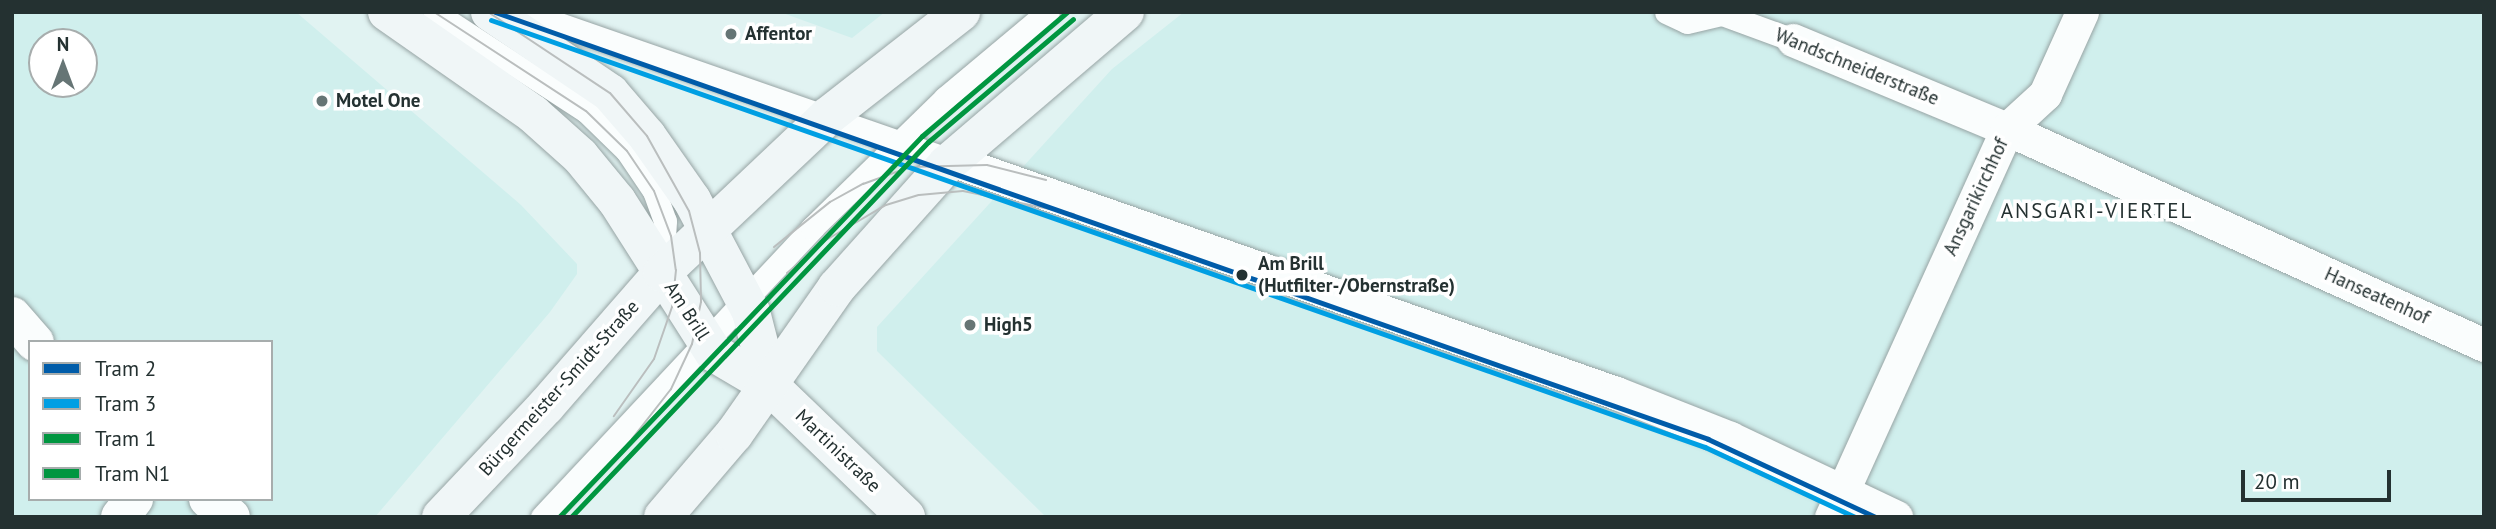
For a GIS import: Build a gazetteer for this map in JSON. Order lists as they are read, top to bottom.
{
  "streets": {
    "main road": ["Am Brill", "Bürgermeister-Smidt-Straße", "Martinistraße"],
    "street": ["Wandschneiderstraße", "Ansgarikirchhof", "Hanseatenhof"]
  },
  "crossings": [
    ["Wandschneiderstraße", "Ansgarikirchhof"],
    ["Ansgarikirchhof", "Hanseatenhof"],
    ["Am Brill", "Bürgermeister-Smidt-Straße"],
    ["Am Brill", "Martinistraße"]
  ],
  "districts": ["ANSGARI-VIERTEL"],
  "places": [
    "Affentor",
    "Motel One",
    "Am Brill (Hutfilter-/Obernstraße)",
    "High5"
  ],
  "lines": [
    "tram line 2",
    "tram line 1",
    "tram line N1",
    "tram line 3"
  ],
  "legend": [
    "Tram 2",
    "Tram 3",
    "Tram 1",
    "Tram N1"
  ],
  "scale_bar": "20 m",
  "north": "top"
}
